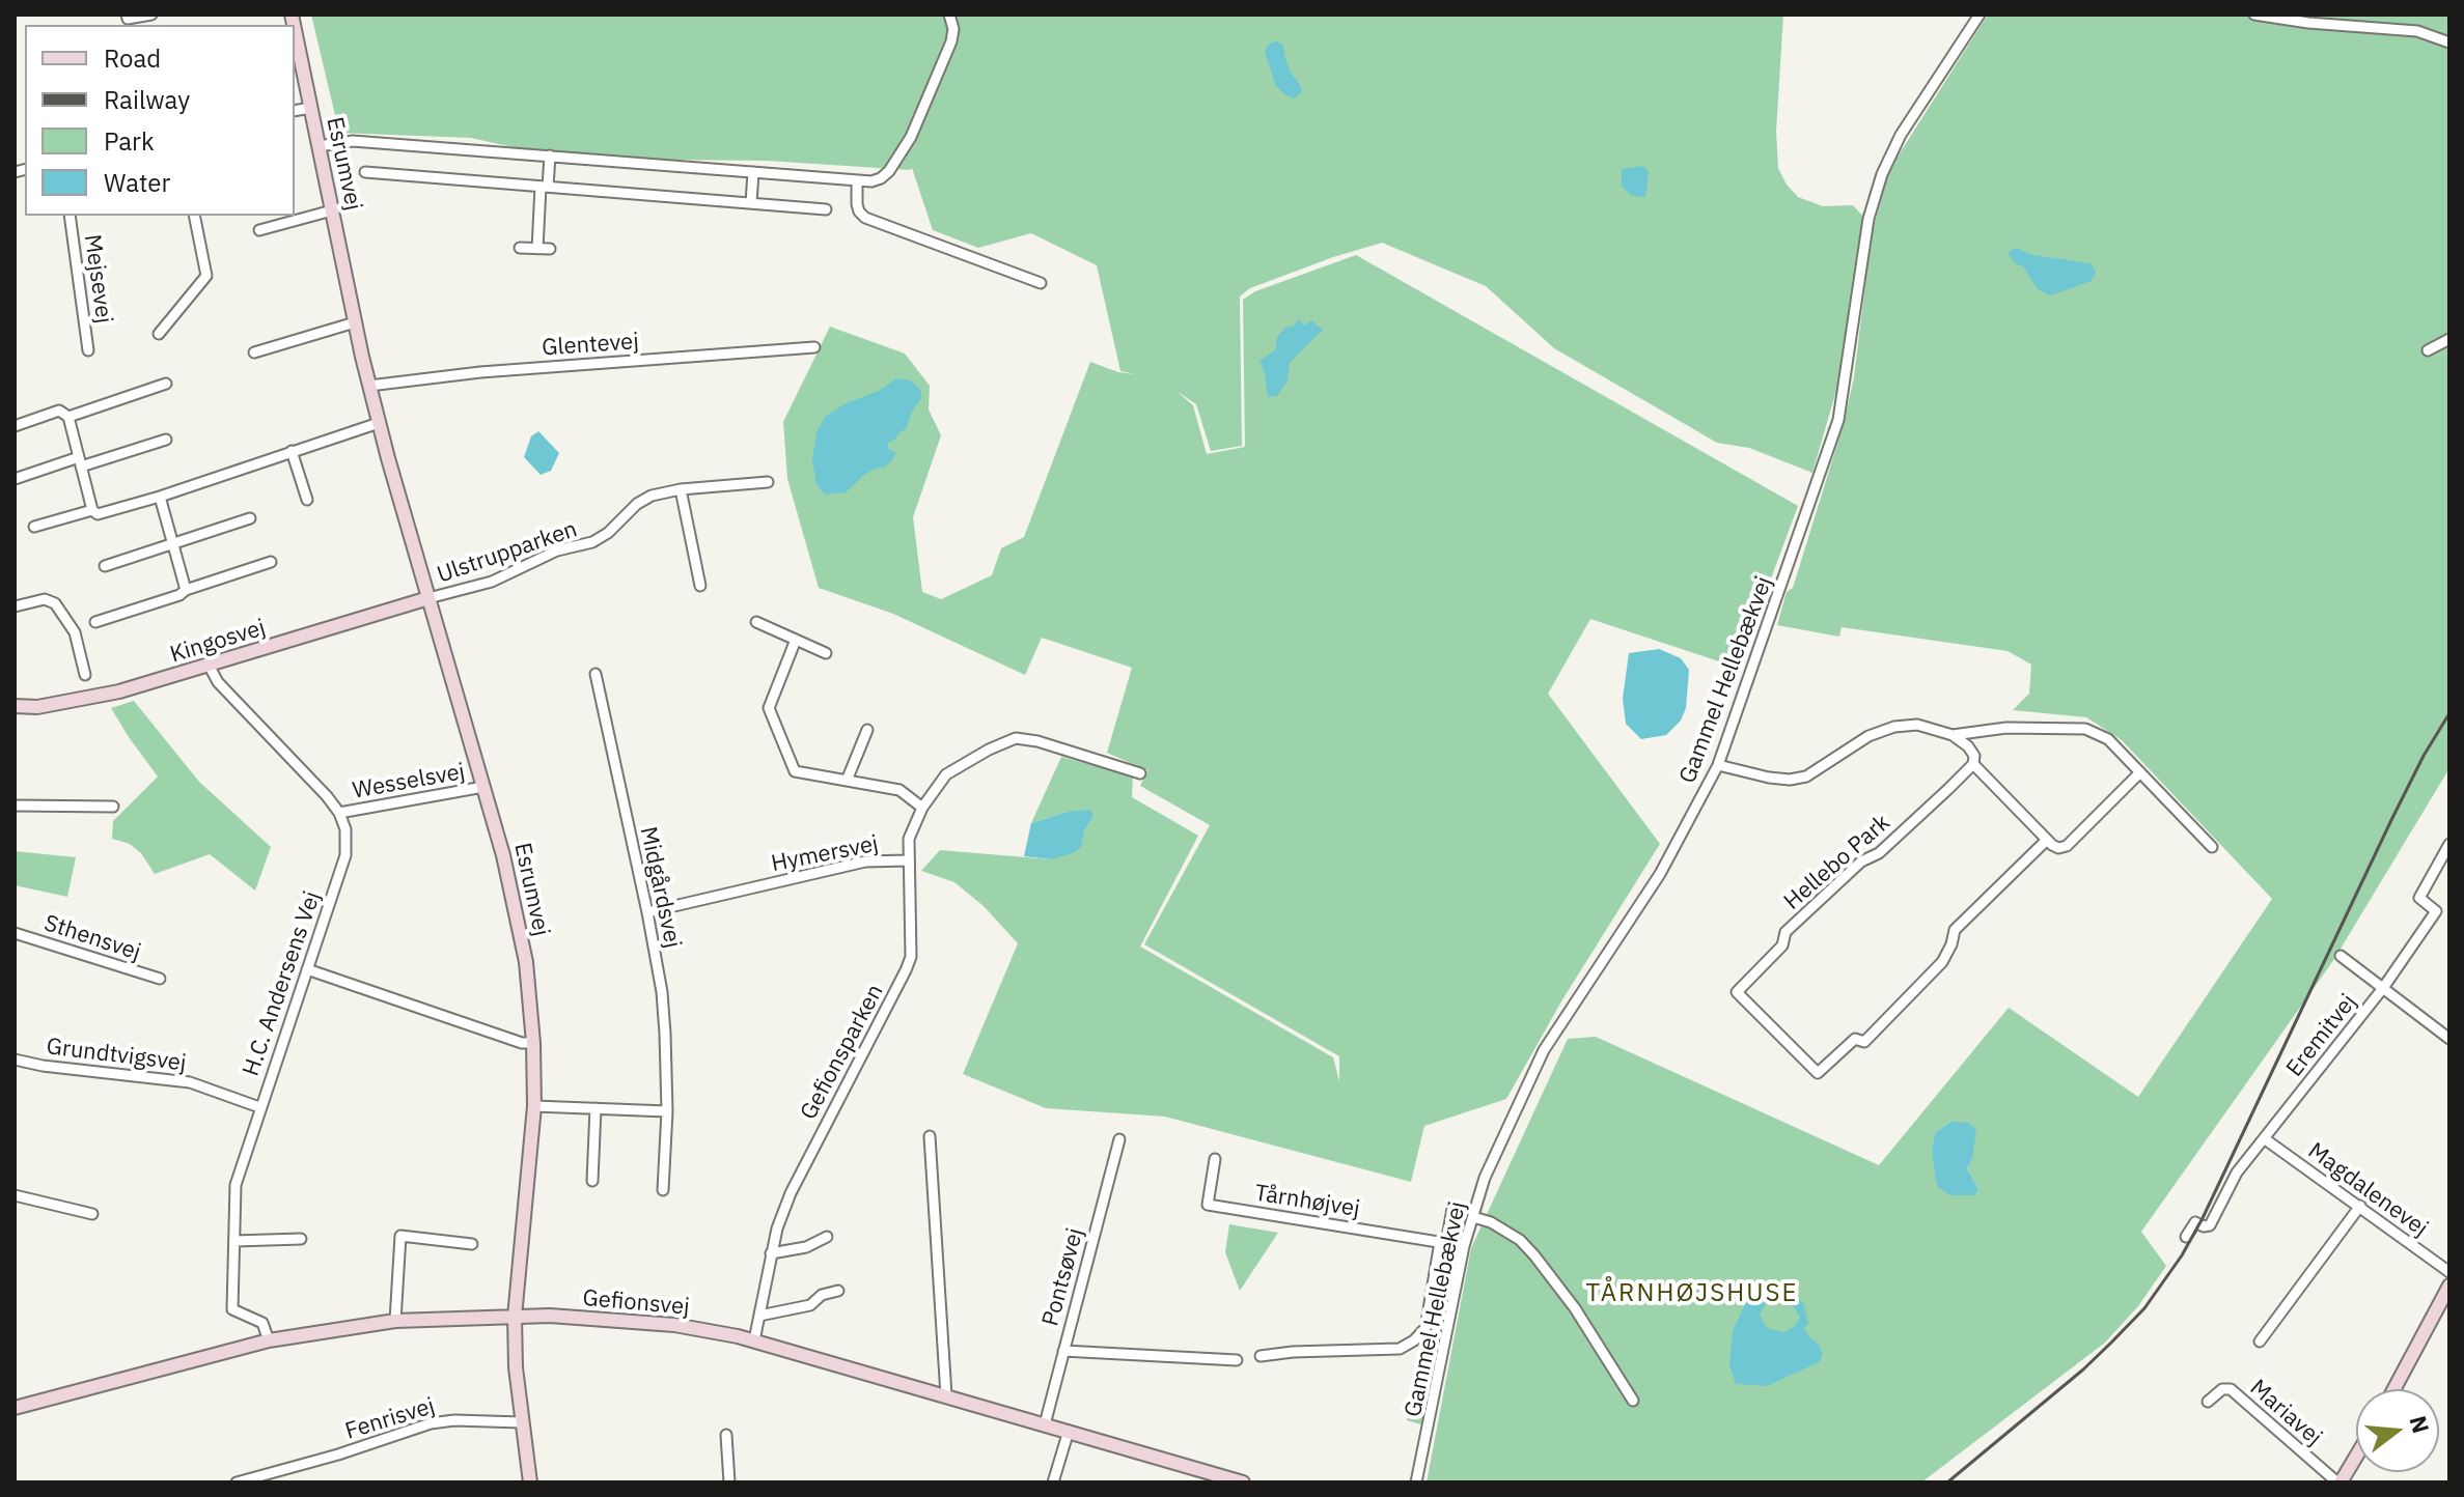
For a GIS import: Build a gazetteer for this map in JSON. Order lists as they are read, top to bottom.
{
  "streets": {
    "main road": ["Esrumvej", "Kingosvej", "Gefionsvej"],
    "street": [
      "Mejsevej",
      "Glentevej",
      "Ulstrupparken",
      "Gammel Hellebækvej",
      "Wesselsvej",
      "Hymersvej",
      "Hellebo Park",
      "Midgårdsvej",
      "Sthensvej",
      "H.C. Andersens Vej",
      "Eremitvej",
      "Gefionsparken",
      "Grundtvigsvej",
      "Magdalenevej",
      "Tårnhøjvej",
      "Pontsøvej",
      "Mariavej",
      "Fenrisvej"
    ]
  },
  "crossings": [
    ["Esrumvej", "Glentevej"],
    ["Esrumvej", "Ulstrupparken"],
    ["Esrumvej", "Kingosvej"],
    ["Esrumvej", "Wesselsvej"],
    ["Esrumvej", "Gefionsvej"],
    ["Esrumvej", "Fenrisvej"],
    ["Ulstrupparken", "Kingosvej"],
    ["Gammel Hellebækvej", "Tårnhøjvej"],
    ["Wesselsvej", "H.C. Andersens Vej"],
    ["Hymersvej", "Midgårdsvej"],
    ["Hymersvej", "Gefionsparken"],
    ["H.C. Andersens Vej", "Grundtvigsvej"],
    ["H.C. Andersens Vej", "Gefionsvej"],
    ["Eremitvej", "Magdalenevej"],
    ["Gefionsparken", "Gefionsvej"],
    ["Pontsøvej", "Gefionsvej"]
  ],
  "districts": ["TÅRNHØJSHUSE"],
  "legend": [
    "Road",
    "Railway",
    "Park",
    "Water"
  ],
  "north": "right"
}
